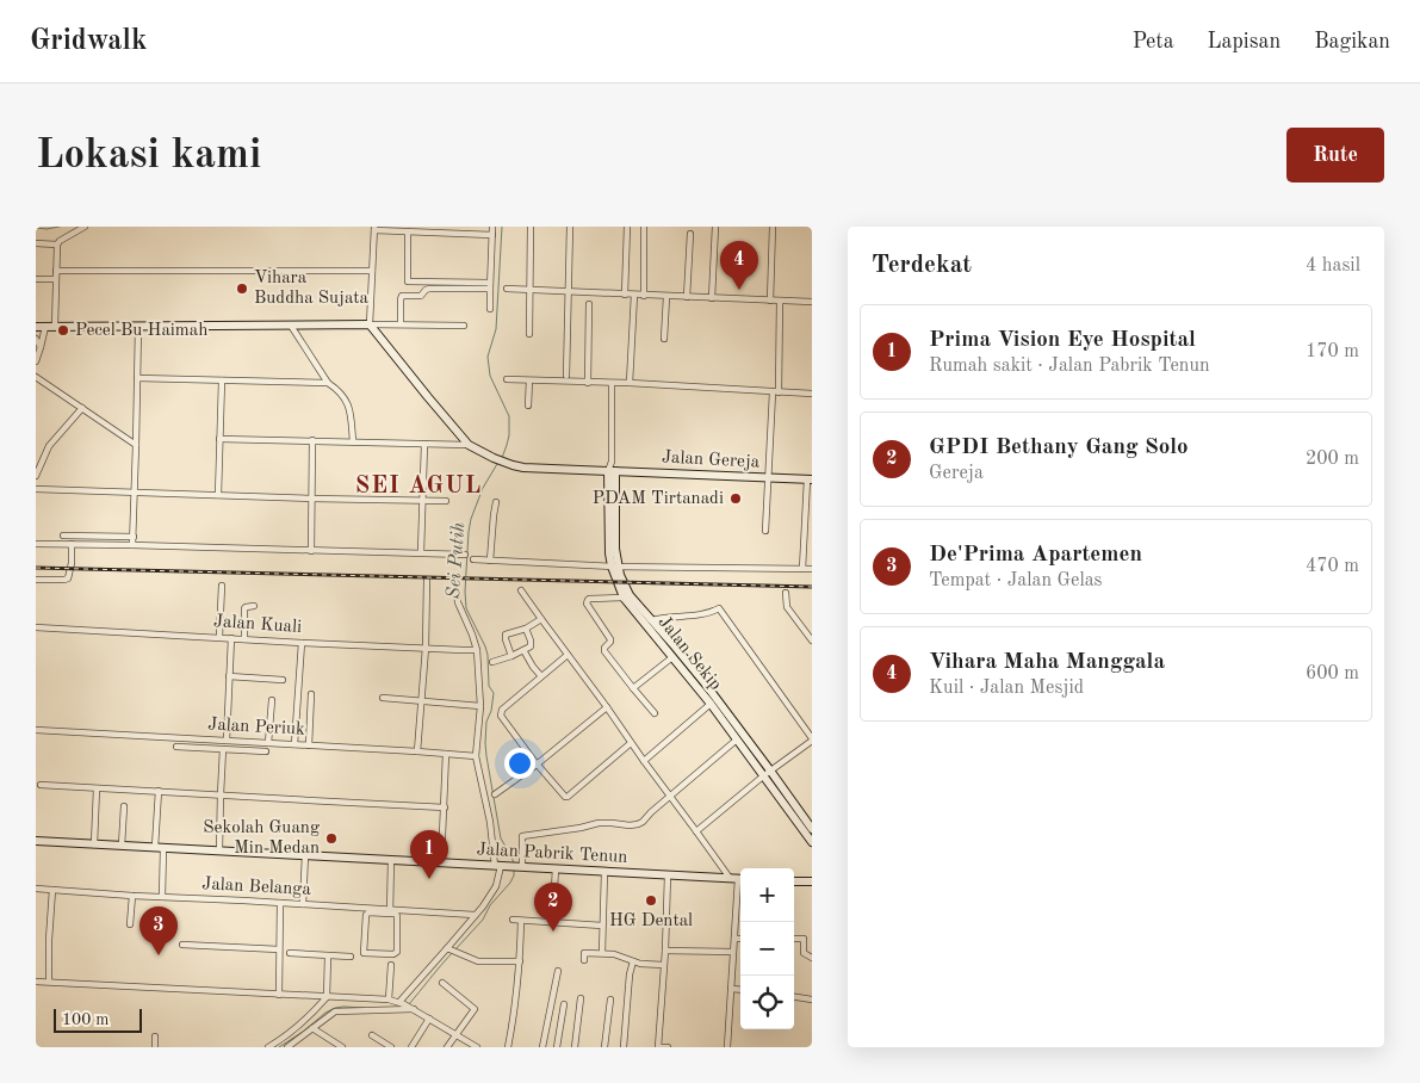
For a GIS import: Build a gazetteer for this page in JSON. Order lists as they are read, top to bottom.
{
  "streets": {
    "street": [
      "Jalan Gereja",
      "Jalan Kuali",
      "Jalan Sekip",
      "Jalan Periuk",
      "Jalan Pabrik Tenun",
      "Jalan Belanga"
    ]
  },
  "crossings": [
    ["Jalan Gereja", "Jalan Sekip"]
  ],
  "districts": ["SEI AGUL"],
  "water": ["Sei Putih"],
  "places": [
    "Vihara Buddha Sujata",
    "Pecel Bu Haimah",
    "PDAM Tirtanadi",
    "Sekolah Guang Min Medan",
    "HG Dental"
  ],
  "scale_bar": "100 m",
  "page": {
    "header": "Gridwalk",
    "nav": ["Peta", "Lapisan", "Bagikan"],
    "buttons": "Rute",
    "title": "Lokasi kami",
    "heading": ["Terdekat", "4 hasil"],
    "pins": [
      "4",
      "1",
      "2",
      "3"
    ],
    "list": [
      {
        "mark": "1",
        "name": "Prima Vision Eye Hospital",
        "note": "Rumah sakit · Jalan Pabrik Tenun",
        "value": "170 m"
      },
      {
        "mark": "2",
        "name": "GPDI Bethany Gang Solo",
        "note": "Gereja",
        "value": "200 m"
      },
      {
        "mark": "3",
        "name": "De'Prima Apartemen",
        "note": "Tempat · Jalan Gelas",
        "value": "470 m"
      },
      {
        "mark": "4",
        "name": "Vihara Maha Manggala",
        "note": "Kuil · Jalan Mesjid",
        "value": "600 m"
      }
    ],
    "map_buttons": ["+", "−"],
    "scale": "100 m"
  }
}
